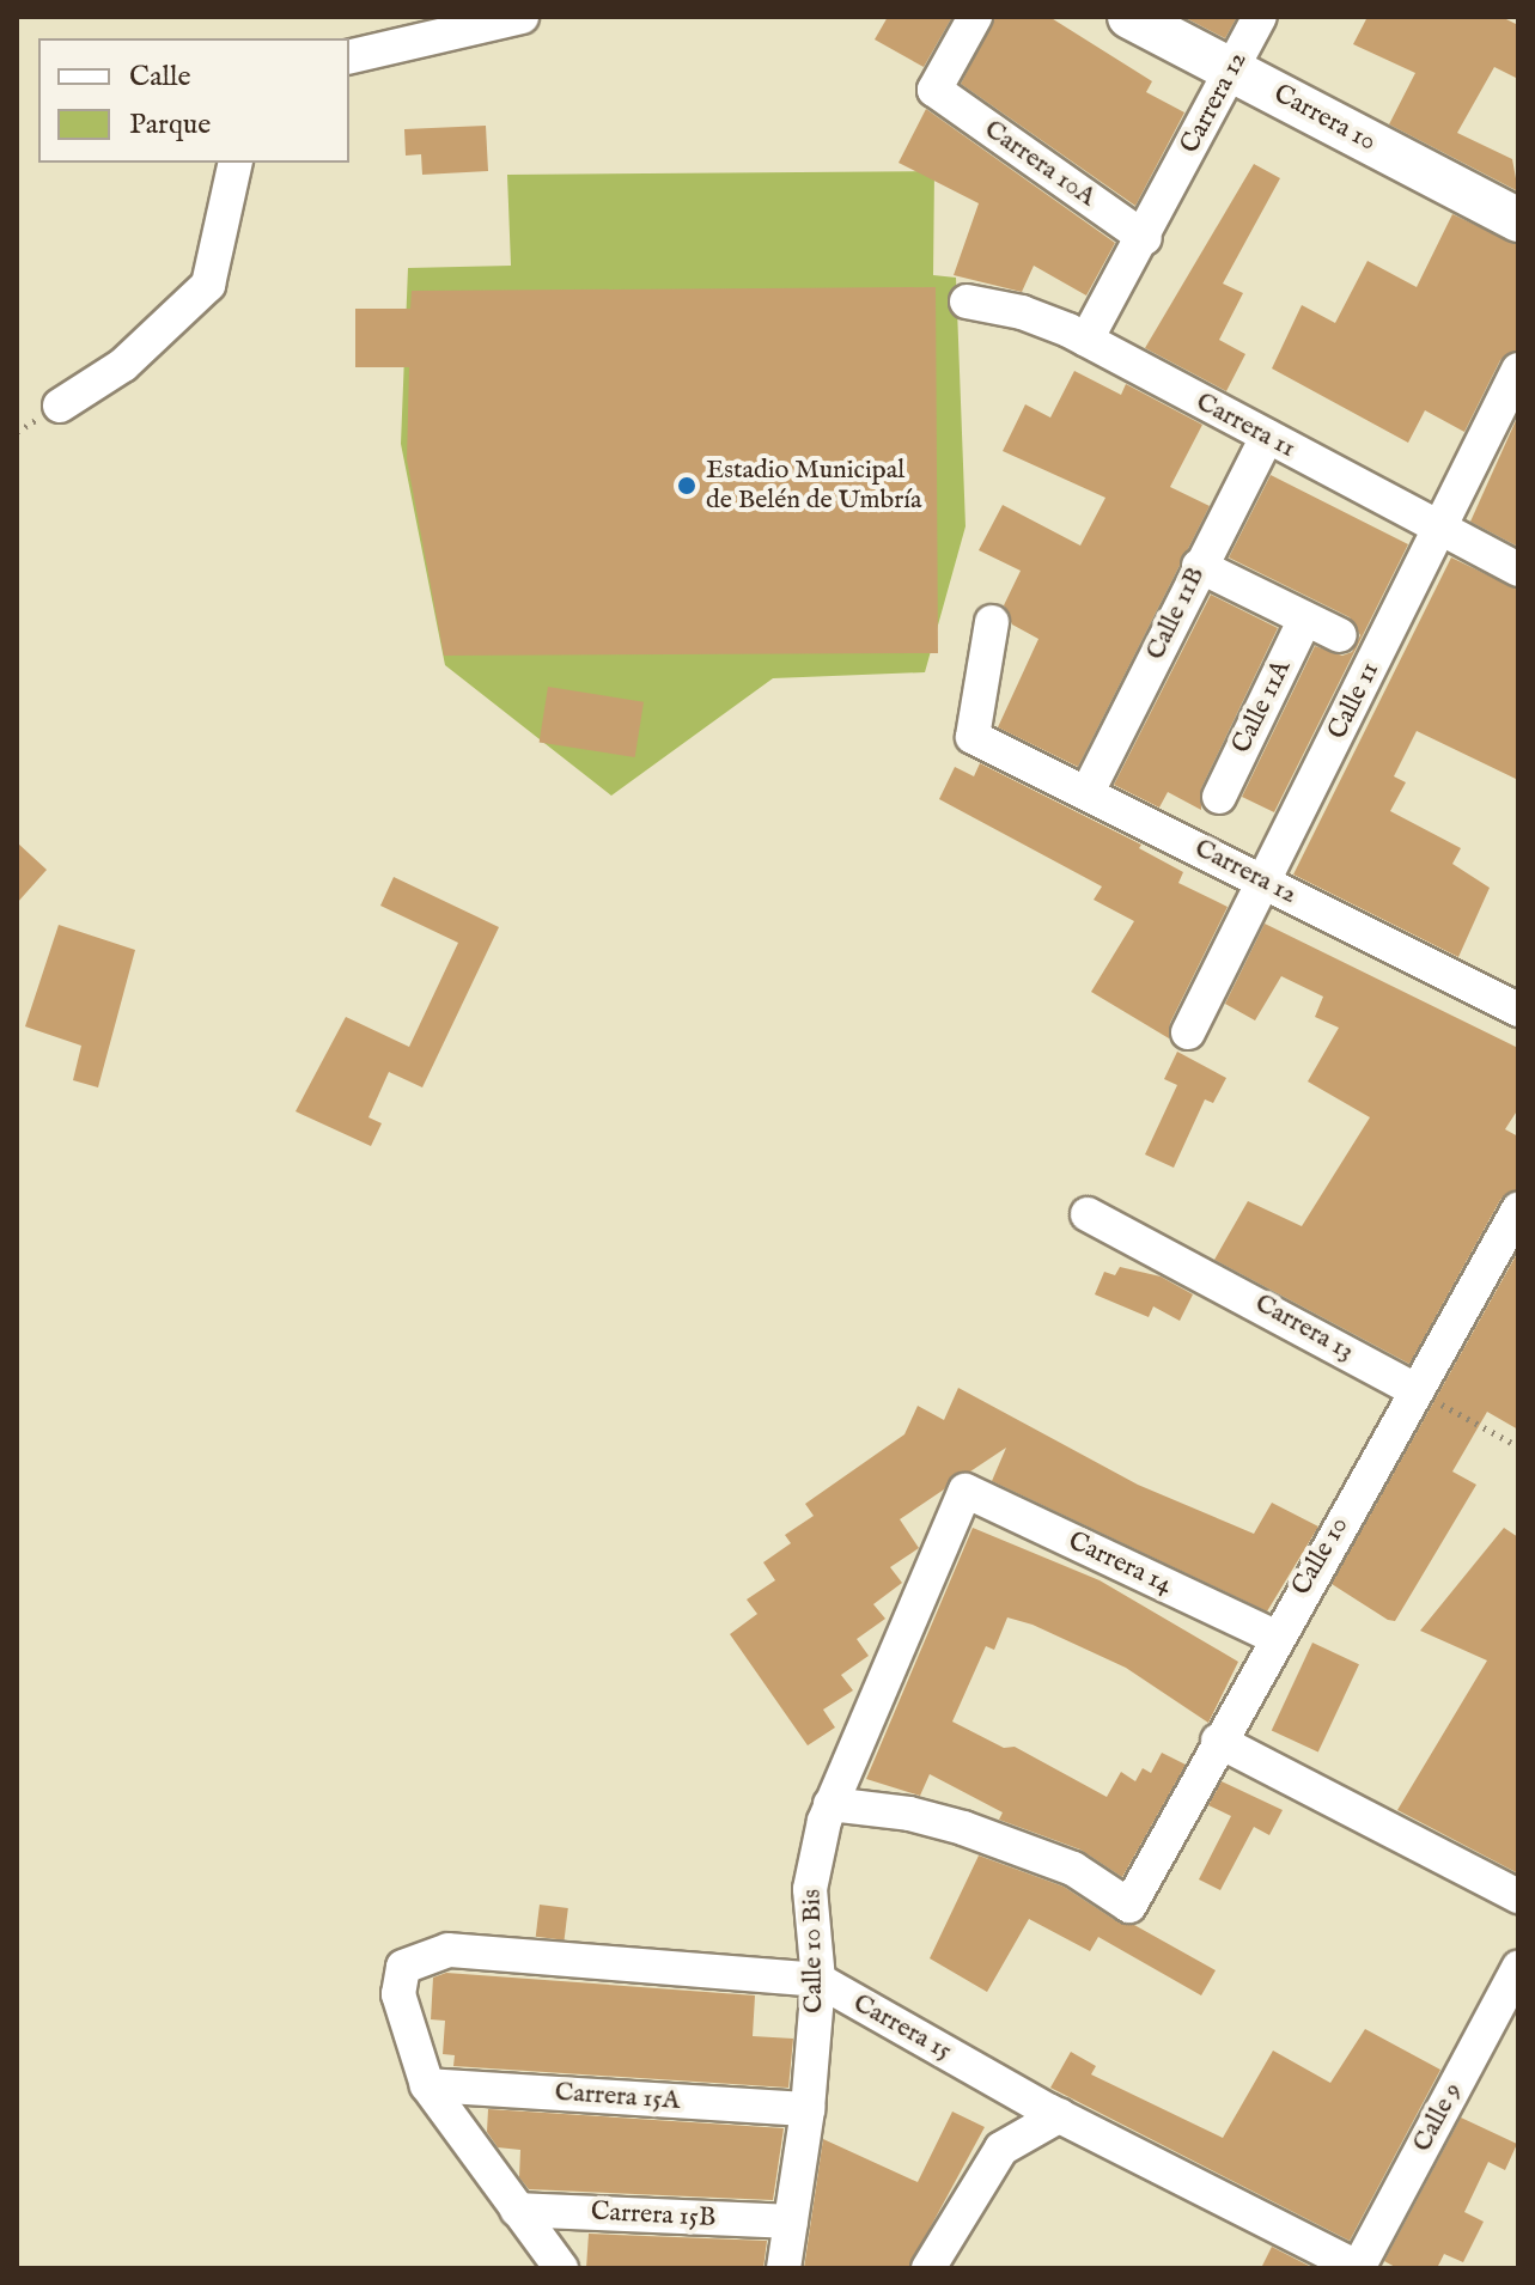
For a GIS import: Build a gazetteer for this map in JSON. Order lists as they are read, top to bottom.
{
  "streets": {
    "main road": ["Carrera 10"],
    "street": [
      "Carrera 12",
      "Carrera 10A",
      "Carrera 11",
      "Calle 11B",
      "Calle 11",
      "Calle 11A",
      "Carrera 13",
      "Calle 10",
      "Carrera 14",
      "Calle 10 Bis",
      "Carrera 15",
      "Carrera 15A",
      "Calle 9",
      "Carrera 15B"
    ]
  },
  "crossings": [
    ["Carrera 12", "Carrera 10"],
    ["Carrera 12", "Carrera 10A"],
    ["Carrera 12", "Carrera 11"],
    ["Carrera 12", "Calle 11B"],
    ["Carrera 12", "Calle 11"],
    ["Carrera 11", "Calle 11B"],
    ["Carrera 11", "Calle 11"],
    ["Carrera 13", "Calle 10"],
    ["Calle 10", "Carrera 14"],
    ["Calle 10", "Calle 10 Bis"],
    ["Carrera 14", "Calle 10 Bis"],
    ["Calle 10 Bis", "Carrera 15"],
    ["Calle 10 Bis", "Carrera 15A"],
    ["Calle 10 Bis", "Carrera 15B"],
    ["Carrera 15", "Carrera 15A"],
    ["Carrera 15", "Calle 9"]
  ],
  "places": ["Estadio Municipal de Belén de Umbría"],
  "legend": ["Calle", "Parque"]
}
